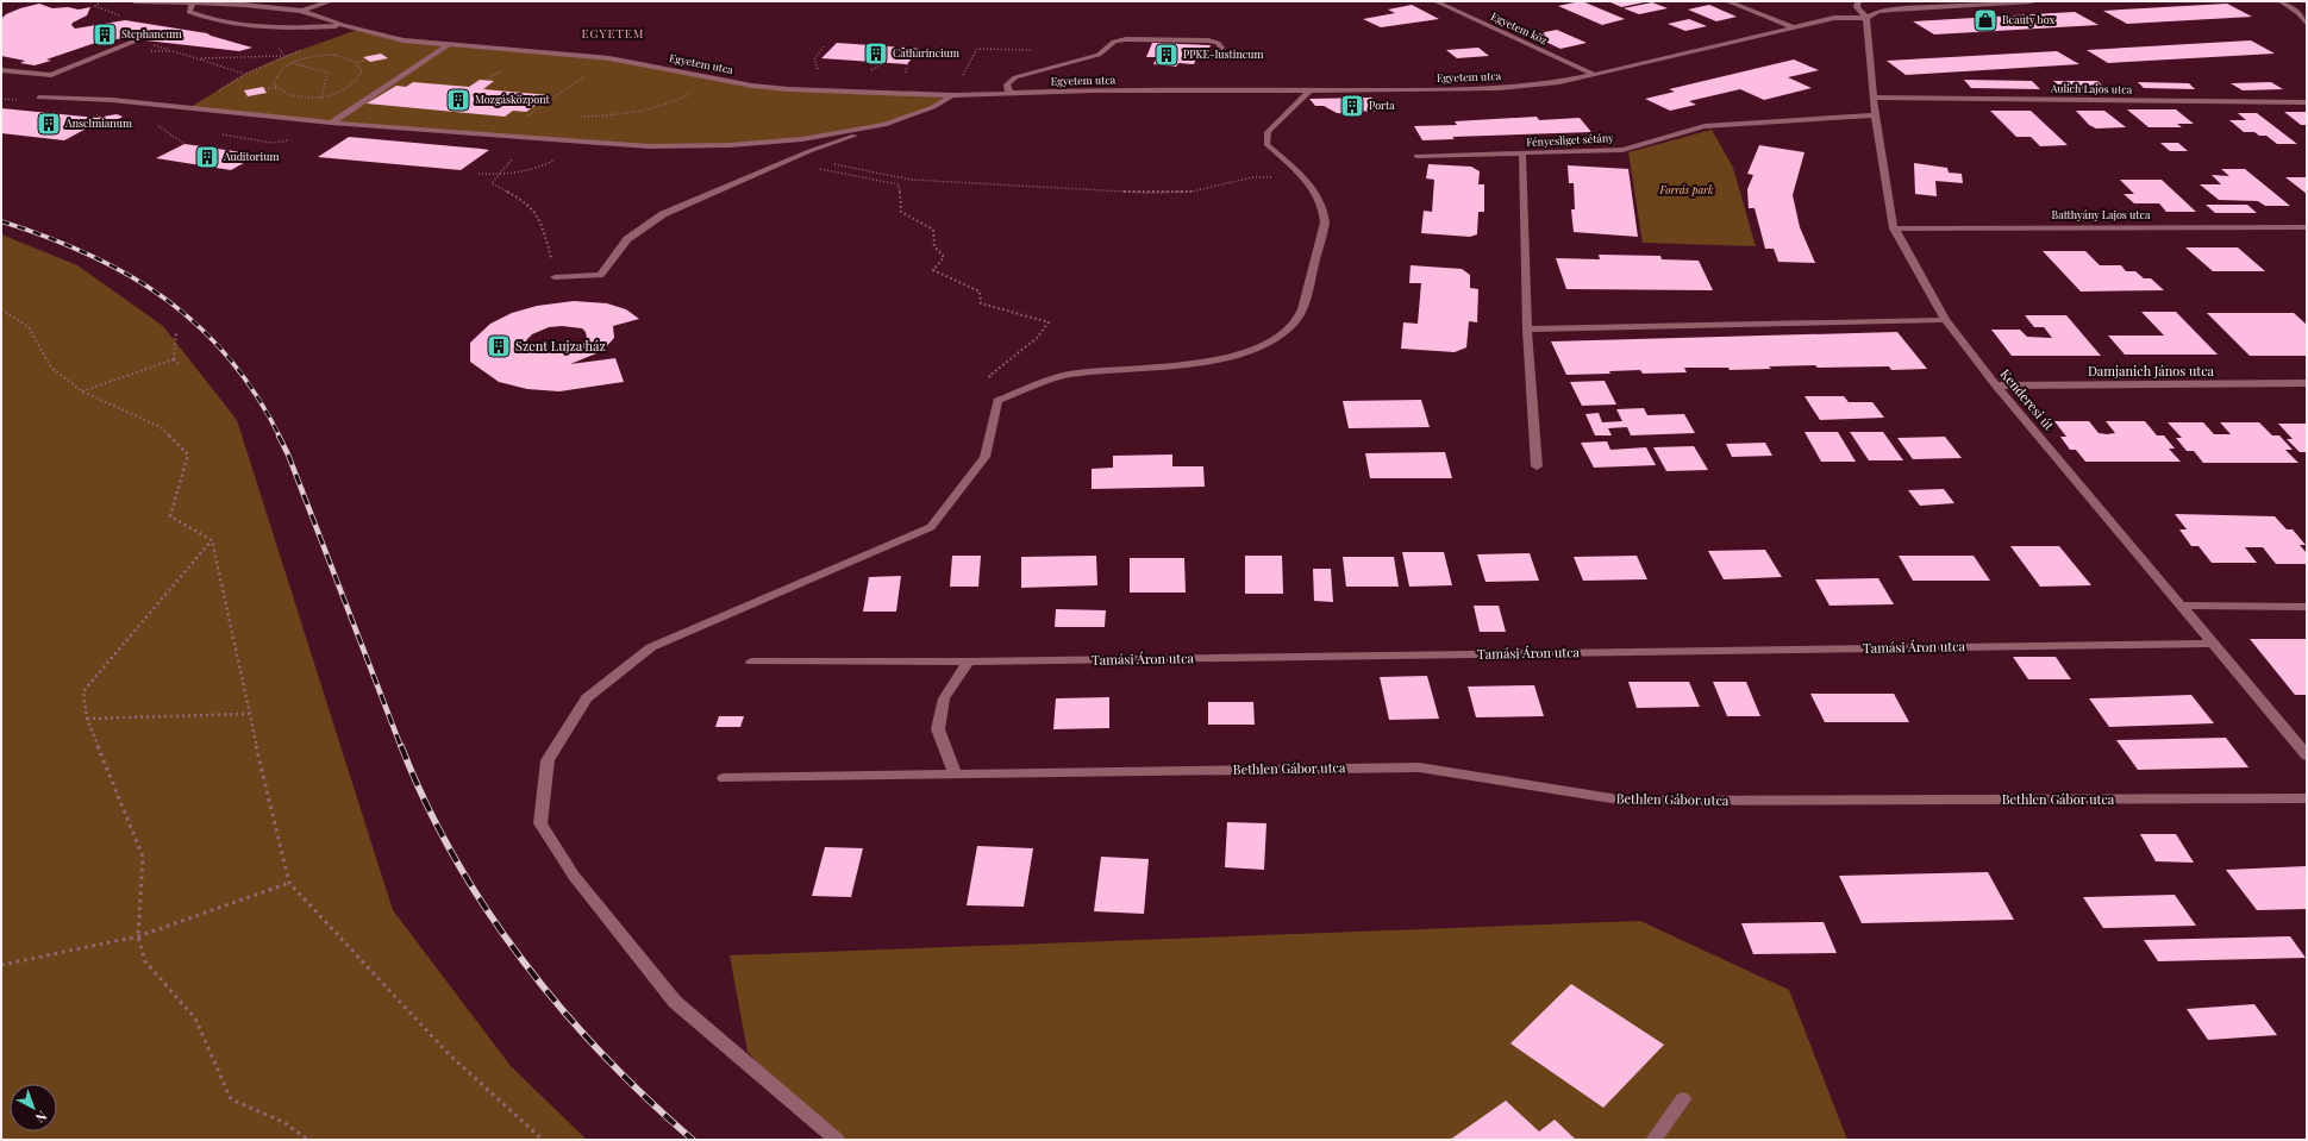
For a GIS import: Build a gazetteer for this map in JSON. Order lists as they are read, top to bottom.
{
  "streets": {
    "street": [
      "Egyetem köz",
      "Egyetem utca",
      "Aulich Lajos utca",
      "Fényesliget sétány",
      "Batthyány Lajos utca",
      "Damjanich János utca",
      "Kenderesi út",
      "Tamási Áron utca",
      "Bethlen Gábor utca"
    ]
  },
  "crossings": [
    ["Egyetem köz", "Egyetem utca"],
    ["Egyetem utca", "Kenderesi út"],
    ["Aulich Lajos utca", "Kenderesi út"],
    ["Fényesliget sétány", "Kenderesi út"],
    ["Batthyány Lajos utca", "Kenderesi út"],
    ["Damjanich János utca", "Kenderesi út"],
    ["Kenderesi út", "Tamási Áron utca"]
  ],
  "districts": ["EGYETEM"],
  "parks": ["Forrás park"],
  "places": {
    "shop": ["Beauty box"],
    "building": [
      "Stephaneum",
      "Catharineium",
      "PPKE-Iustineum",
      "Mozgásközpont",
      "Porta",
      "Anselmianum",
      "Auditorium",
      "Szent Lujza ház"
    ]
  },
  "north": "bottom right"
}
